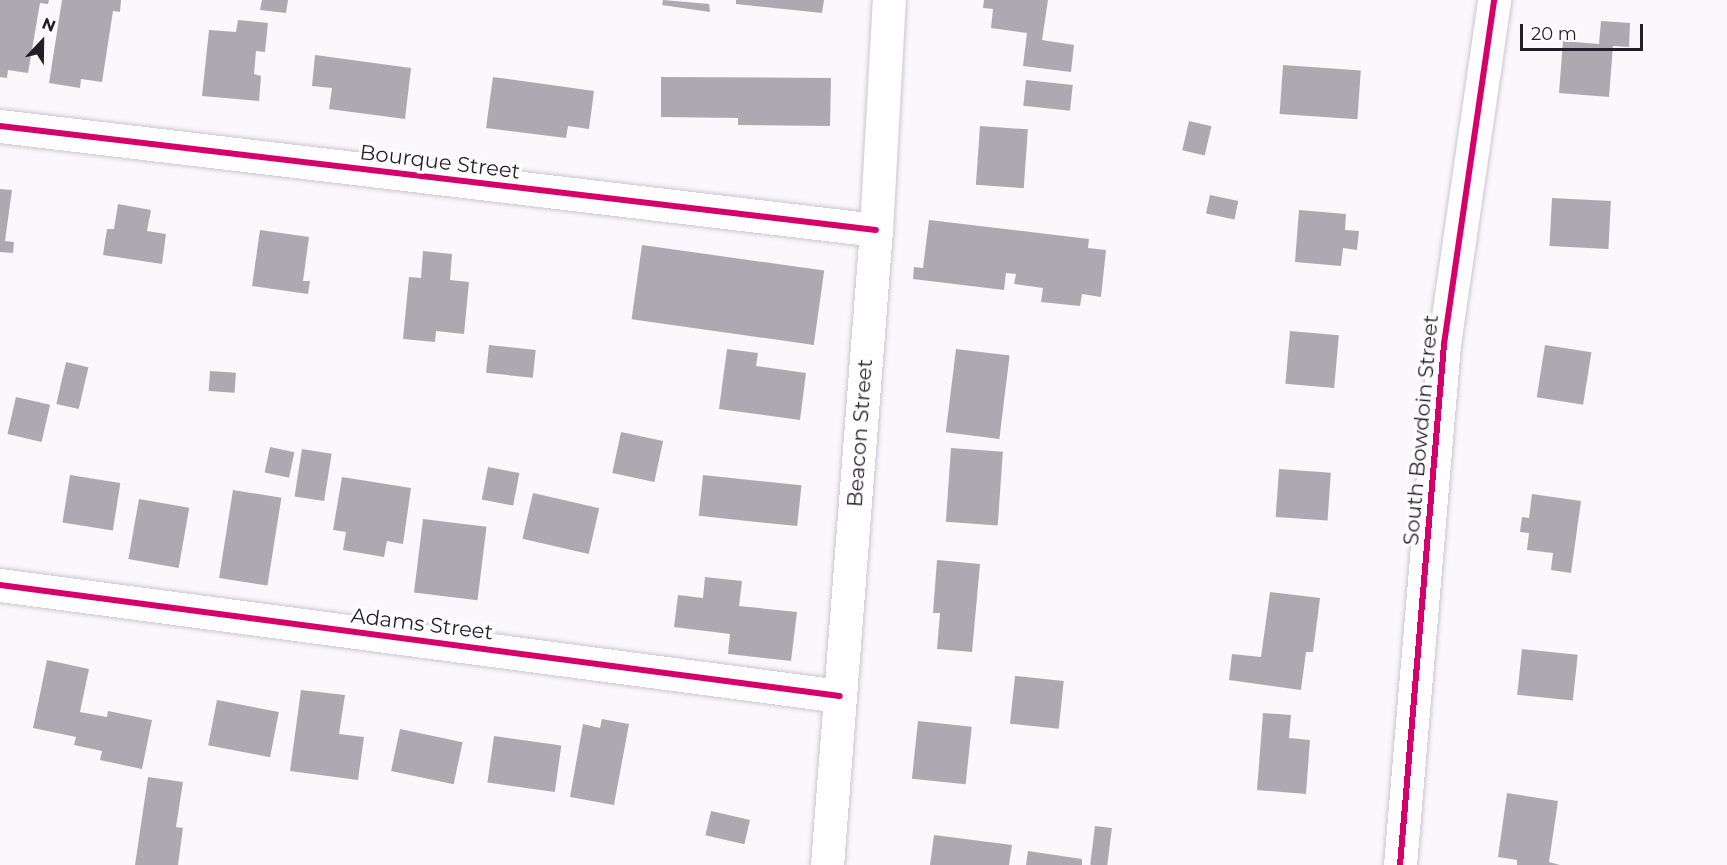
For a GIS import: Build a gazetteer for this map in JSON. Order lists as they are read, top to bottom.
{
  "streets": {
    "street": [
      "Bourque Street",
      "South Bowdoin Street",
      "Beacon Street",
      "Adams Street"
    ]
  },
  "crossings": [
    ["Bourque Street", "Beacon Street"],
    ["Beacon Street", "Adams Street"]
  ],
  "scale_bar": "20 m",
  "north": "top"
}
